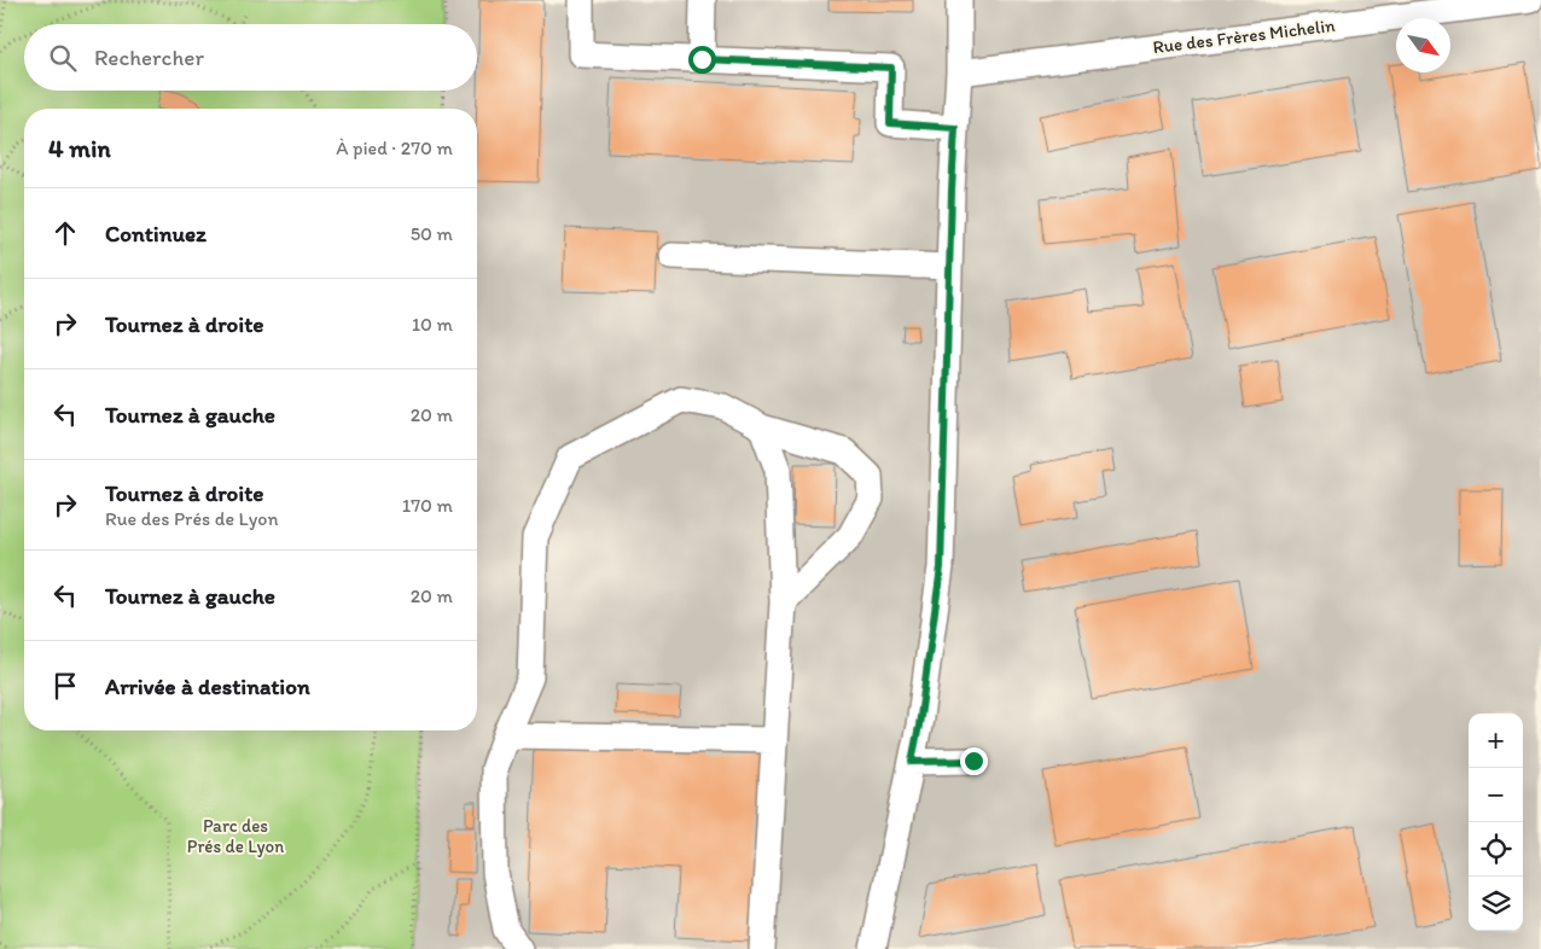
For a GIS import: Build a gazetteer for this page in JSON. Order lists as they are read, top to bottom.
{
  "streets": {
    "street": ["Rue des Frères Michelin"]
  },
  "parks": ["Parc des Prés de Lyon"],
  "north": "bottom right",
  "page": {
    "search": "Rechercher",
    "heading": ["4 min", "À pied · 270 m"],
    "list": [
      ["Continuez", "50 m"],
      ["Tournez à droite", "10 m"],
      ["Tournez à gauche", "20 m"],
      ["Tournez à droite", "Rue des Prés de Lyon", "170 m"],
      ["Tournez à gauche", "20 m"],
      "Arrivée à destination"
    ],
    "map_buttons": ["+", "−"]
  }
}
